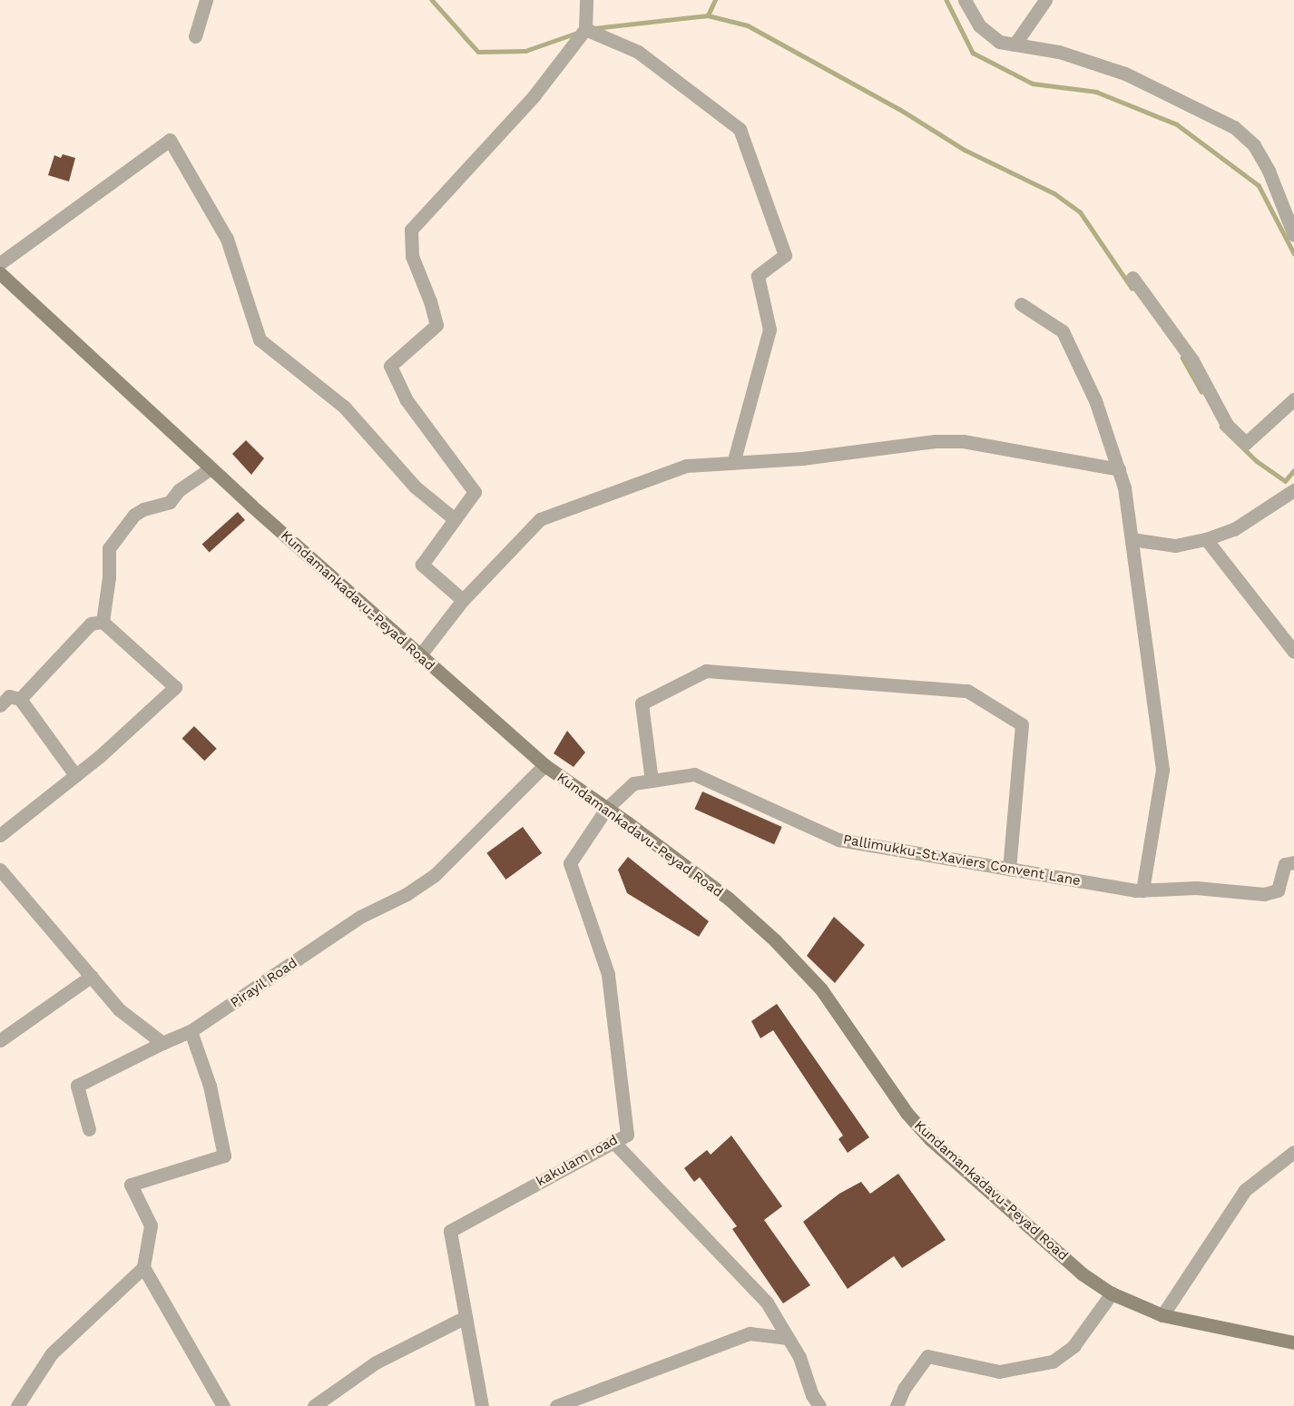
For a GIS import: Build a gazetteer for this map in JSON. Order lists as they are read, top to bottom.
{
  "streets": {
    "main road": ["Kundamankadavu-Peyad Road"],
    "street": ["Pallimukku-St.Xaviers Convent Lane", "Pirayil Road", "kakulam road"]
  },
  "crossings": [
    ["Kundamankadavu-Peyad Road", "Pallimukku-St.Xaviers Convent Lane"],
    ["Kundamankadavu-Peyad Road", "Pirayil Road"],
    ["Kundamankadavu-Peyad Road", "kakulam road"],
    ["Pallimukku-St.Xaviers Convent Lane", "kakulam road"]
  ]
}
